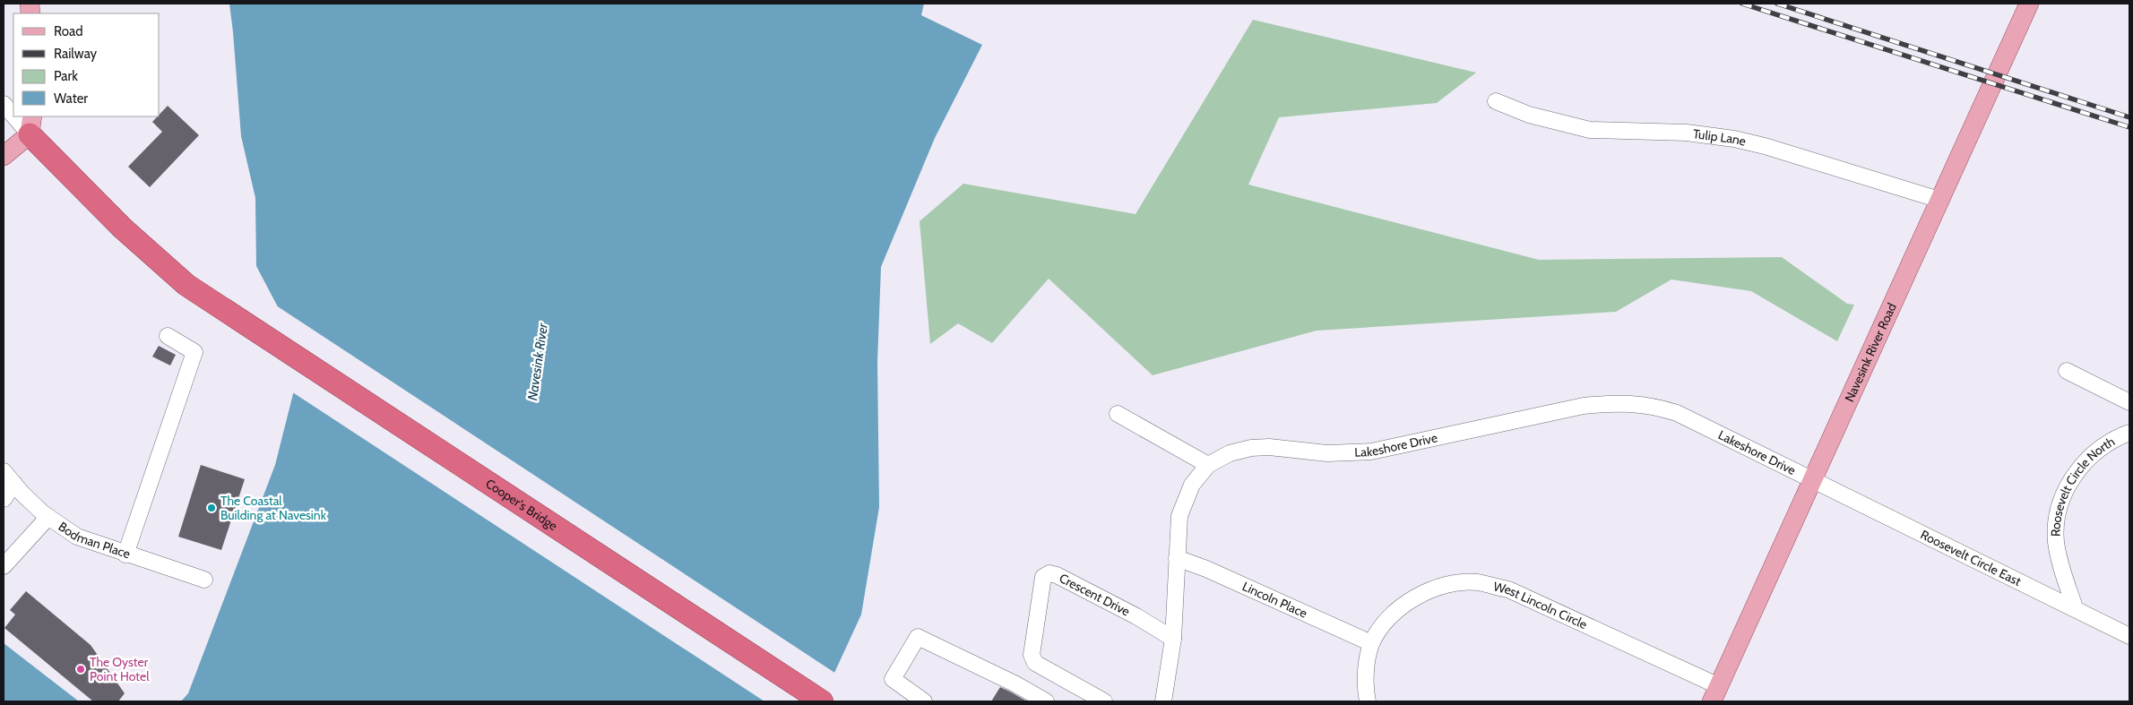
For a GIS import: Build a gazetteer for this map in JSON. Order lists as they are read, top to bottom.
{
  "streets": {
    "highway": ["Cooper's Bridge"],
    "main road": ["Navesink River Road"],
    "street": [
      "Tulip Lane",
      "Lakeshore Drive",
      "Roosevelt Circle North",
      "Bodman Place",
      "Roosevelt Circle East",
      "Crescent Drive",
      "Lincoln Place",
      "West Lincoln Circle"
    ]
  },
  "crossings": [
    ["Tulip Lane", "Navesink River Road"],
    ["Navesink River Road", "Lakeshore Drive"],
    ["Navesink River Road", "Roosevelt Circle East"],
    ["Navesink River Road", "West Lincoln Circle"],
    ["Lakeshore Drive", "Roosevelt Circle East"],
    ["Lakeshore Drive", "Crescent Drive"],
    ["Lakeshore Drive", "Lincoln Place"],
    ["Roosevelt Circle North", "Roosevelt Circle East"],
    ["Lincoln Place", "West Lincoln Circle"]
  ],
  "water": ["Navesink River"],
  "places": ["The Coastal Building at Navesink", "The Oyster Point Hotel"],
  "legend": [
    "Road",
    "Railway",
    "Park",
    "Water"
  ]
}
